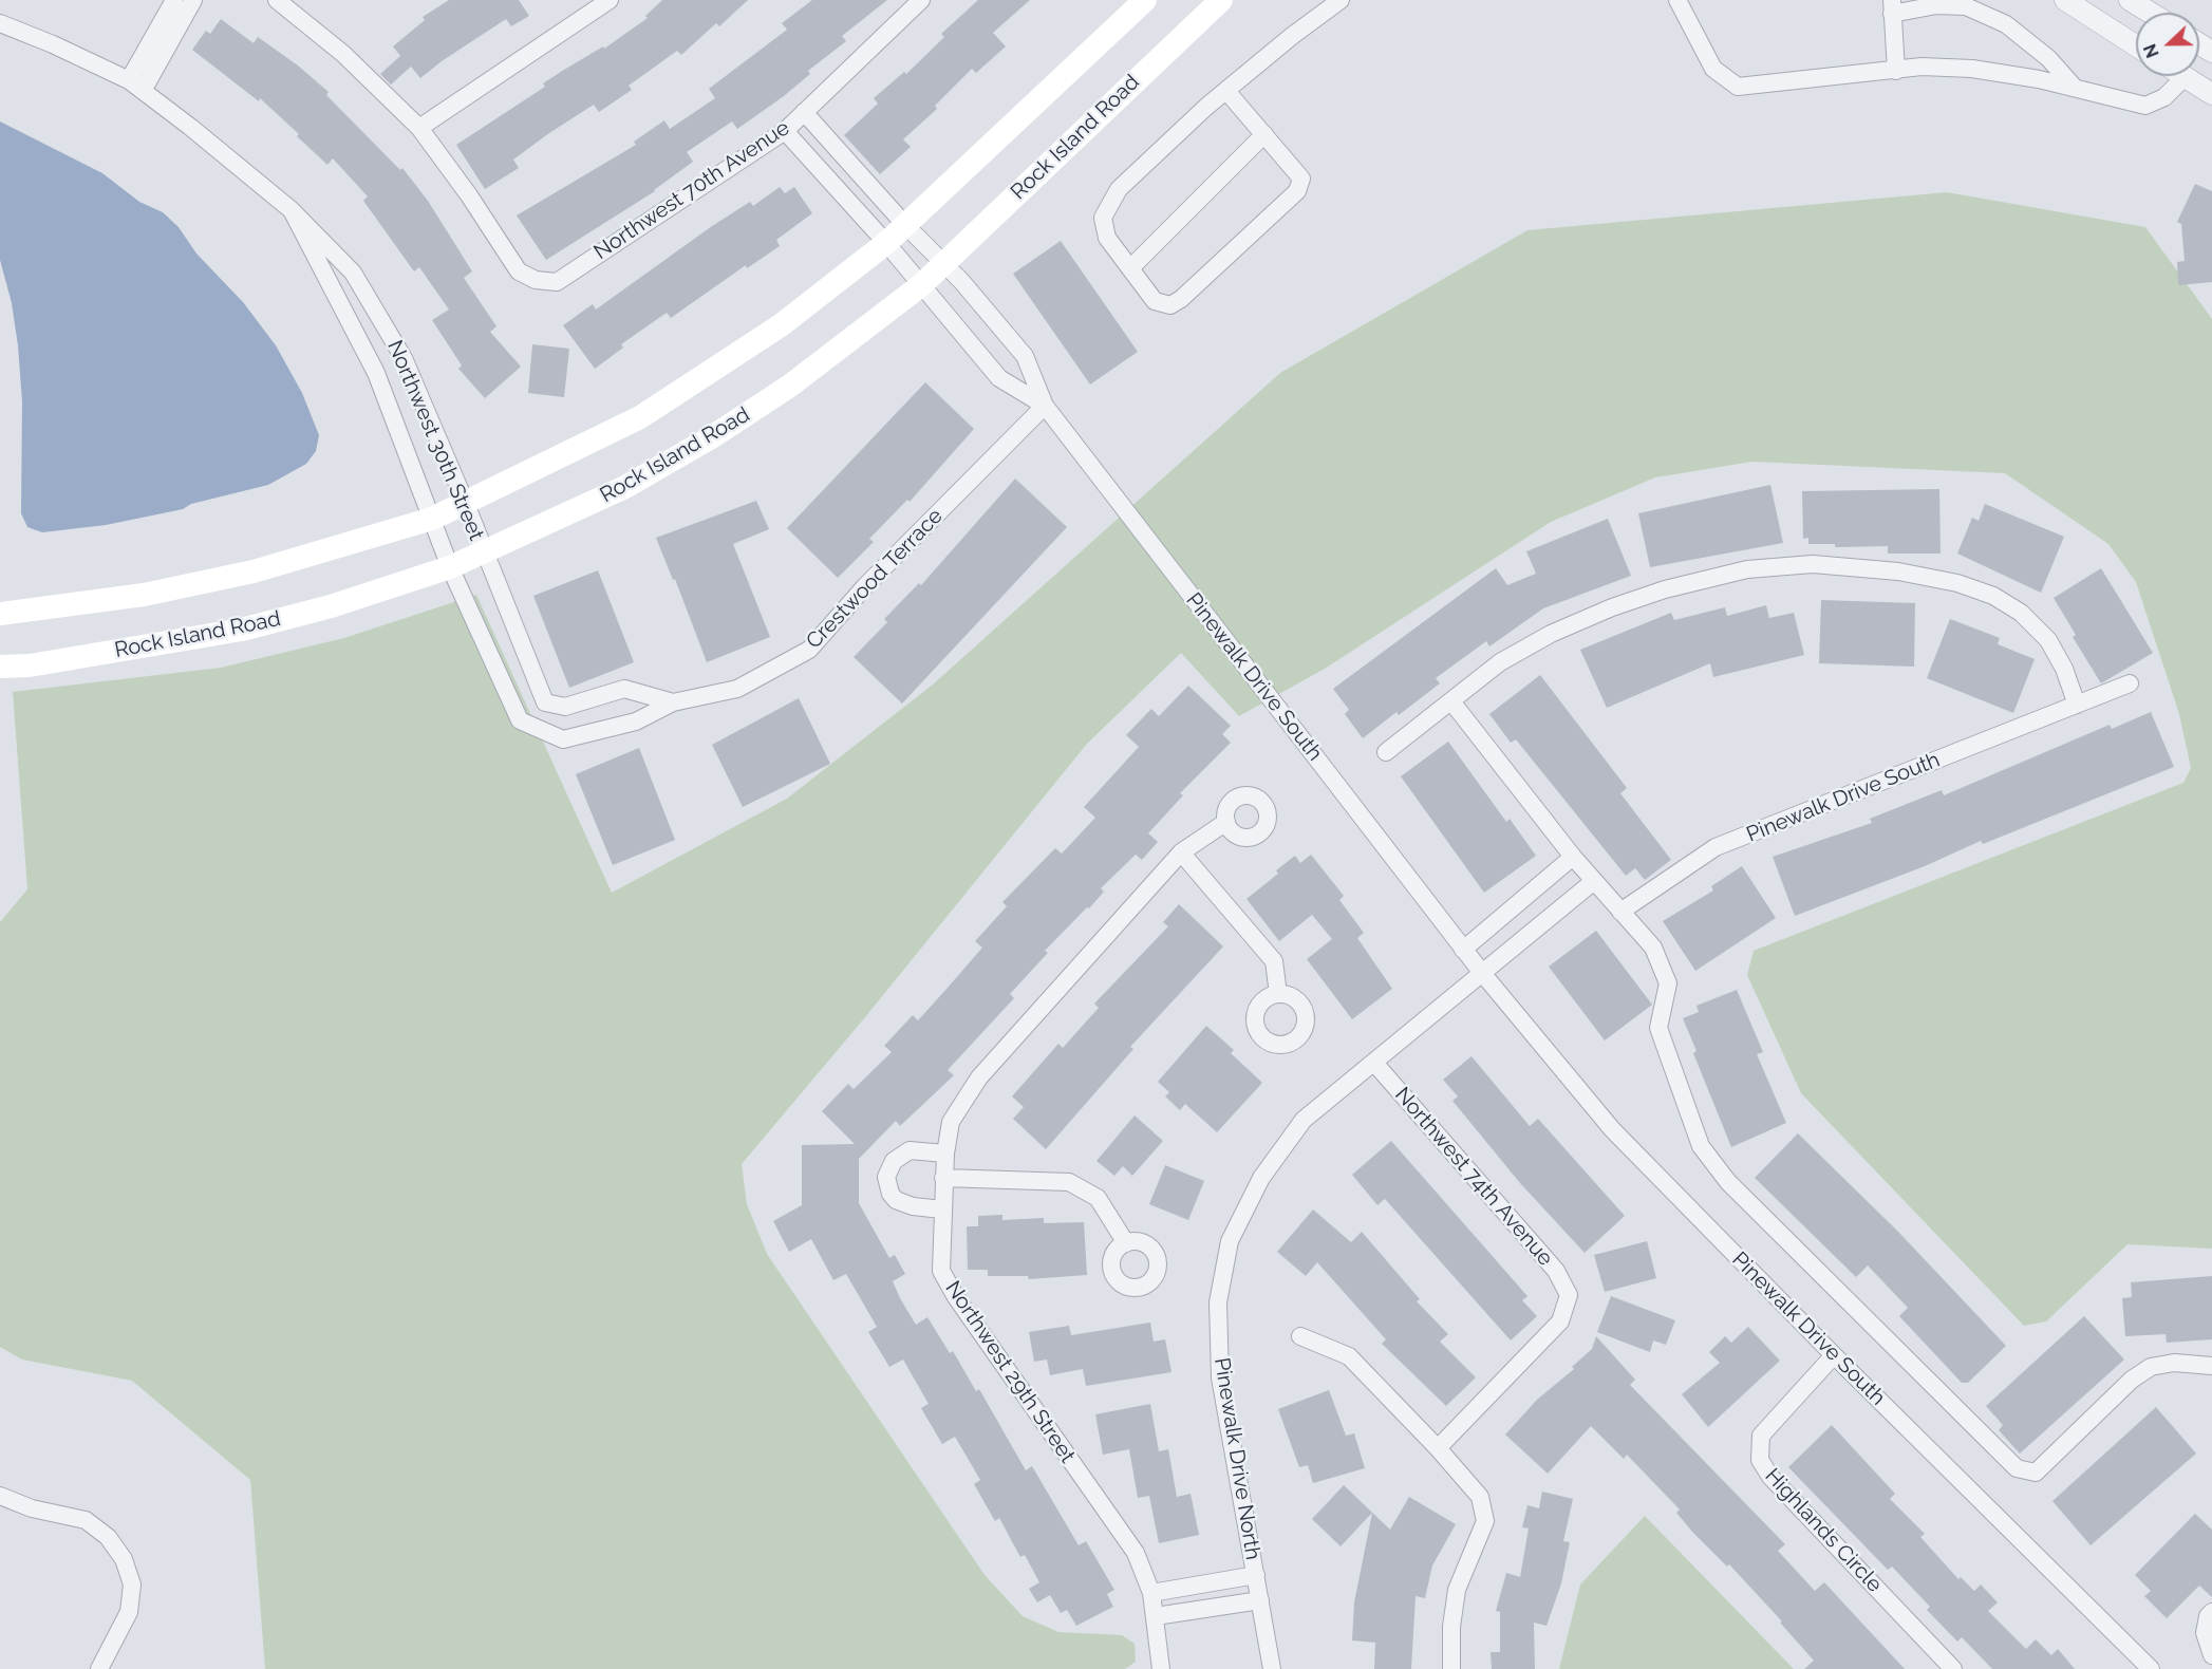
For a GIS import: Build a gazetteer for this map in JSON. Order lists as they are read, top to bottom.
{
  "streets": {
    "main road": ["Rock Island Road"],
    "street": [
      "Northwest 70th Avenue",
      "Northwest 30th Street",
      "Crestwood Terrace",
      "Pinewalk Drive South",
      "Northwest 74th Avenue",
      "Northwest 29th Street",
      "Pinewalk Drive North",
      "Highlands Circle"
    ]
  },
  "crossings": [
    ["Rock Island Road", "Northwest 30th Street"],
    ["Rock Island Road", "Crestwood Terrace"],
    ["Rock Island Road", "Pinewalk Drive South"],
    ["Northwest 70th Avenue", "Pinewalk Drive South"],
    ["Northwest 30th Street", "Crestwood Terrace"],
    ["Crestwood Terrace", "Pinewalk Drive South"],
    ["Pinewalk Drive South", "Pinewalk Drive North"],
    ["Pinewalk Drive South", "Highlands Circle"],
    ["Northwest 74th Avenue", "Pinewalk Drive North"]
  ],
  "north": "left"
}
